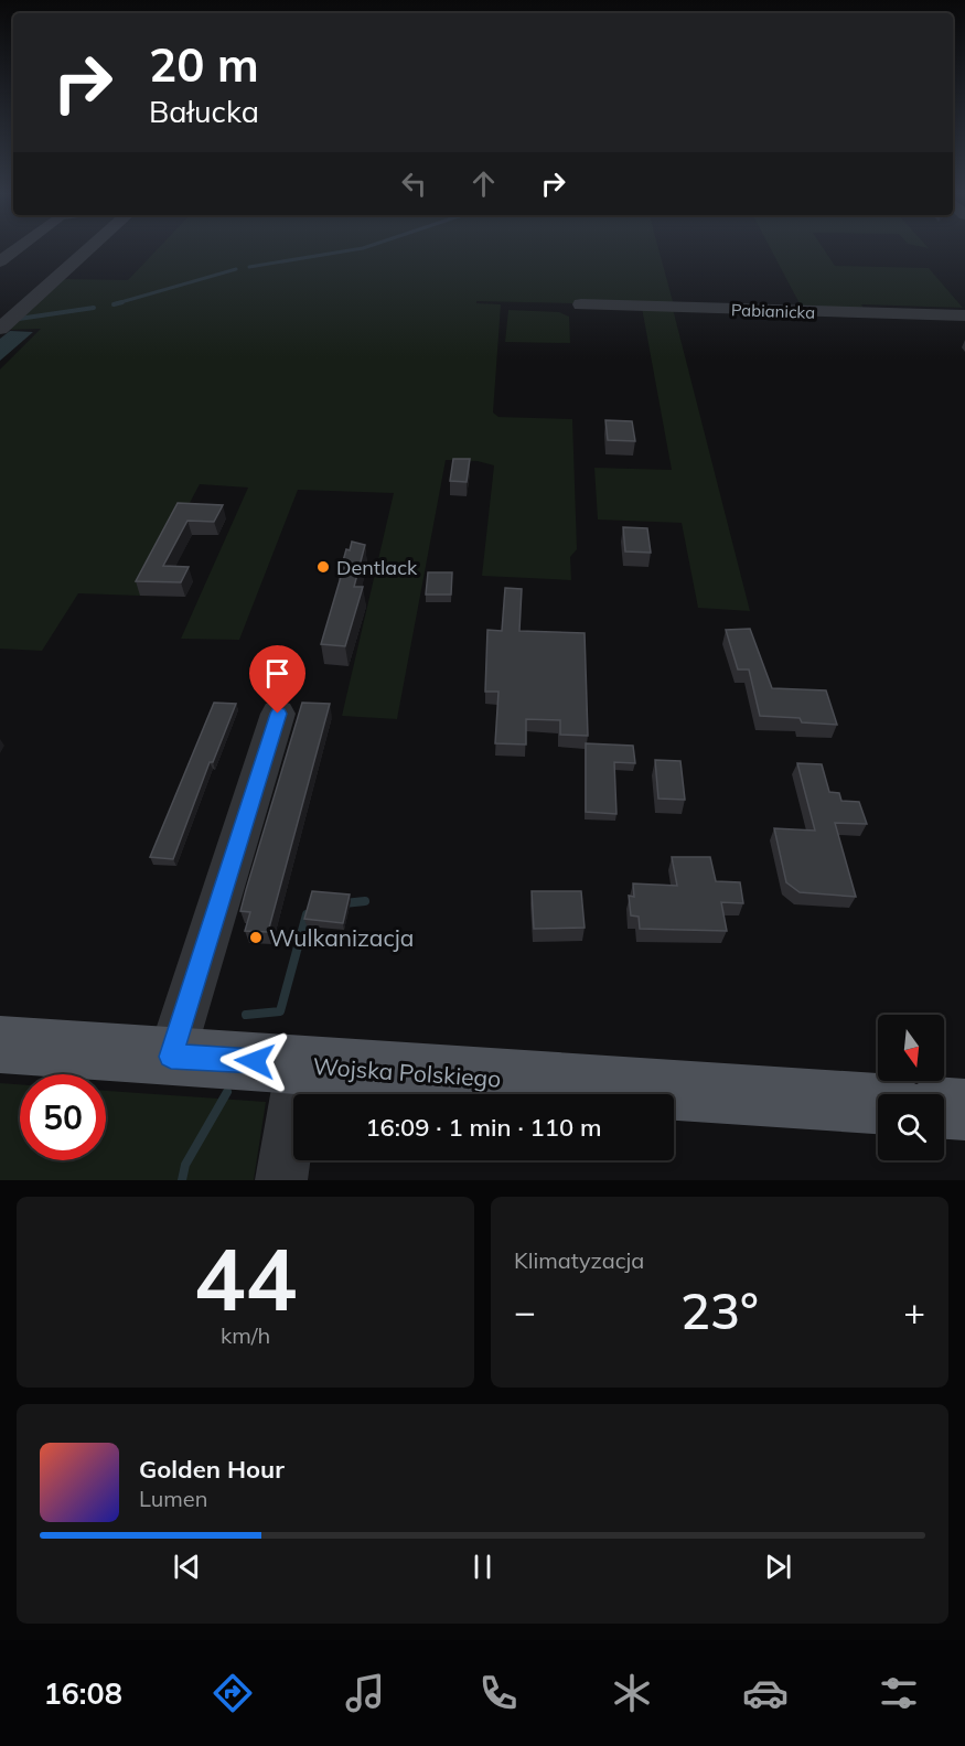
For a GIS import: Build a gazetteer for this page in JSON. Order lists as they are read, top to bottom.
{
  "streets": {
    "main road": ["Wojska Polskiego"],
    "street": ["Pabianicka"]
  },
  "places": ["Dentlack", "Wulkanizacja"],
  "north": "bottom",
  "page": {
    "turn": ["20 m", "Bałucka"],
    "limit": "50",
    "trip": "16:09 · 1 min · 110 m",
    "tile": [
      ["44", "km/h"],
      "Klimatyzacja"
    ],
    "heat": ["−", "23°", "+"],
    "song": ["Golden Hour", "Lumen"],
    "tabs": "16:08"
  }
}
